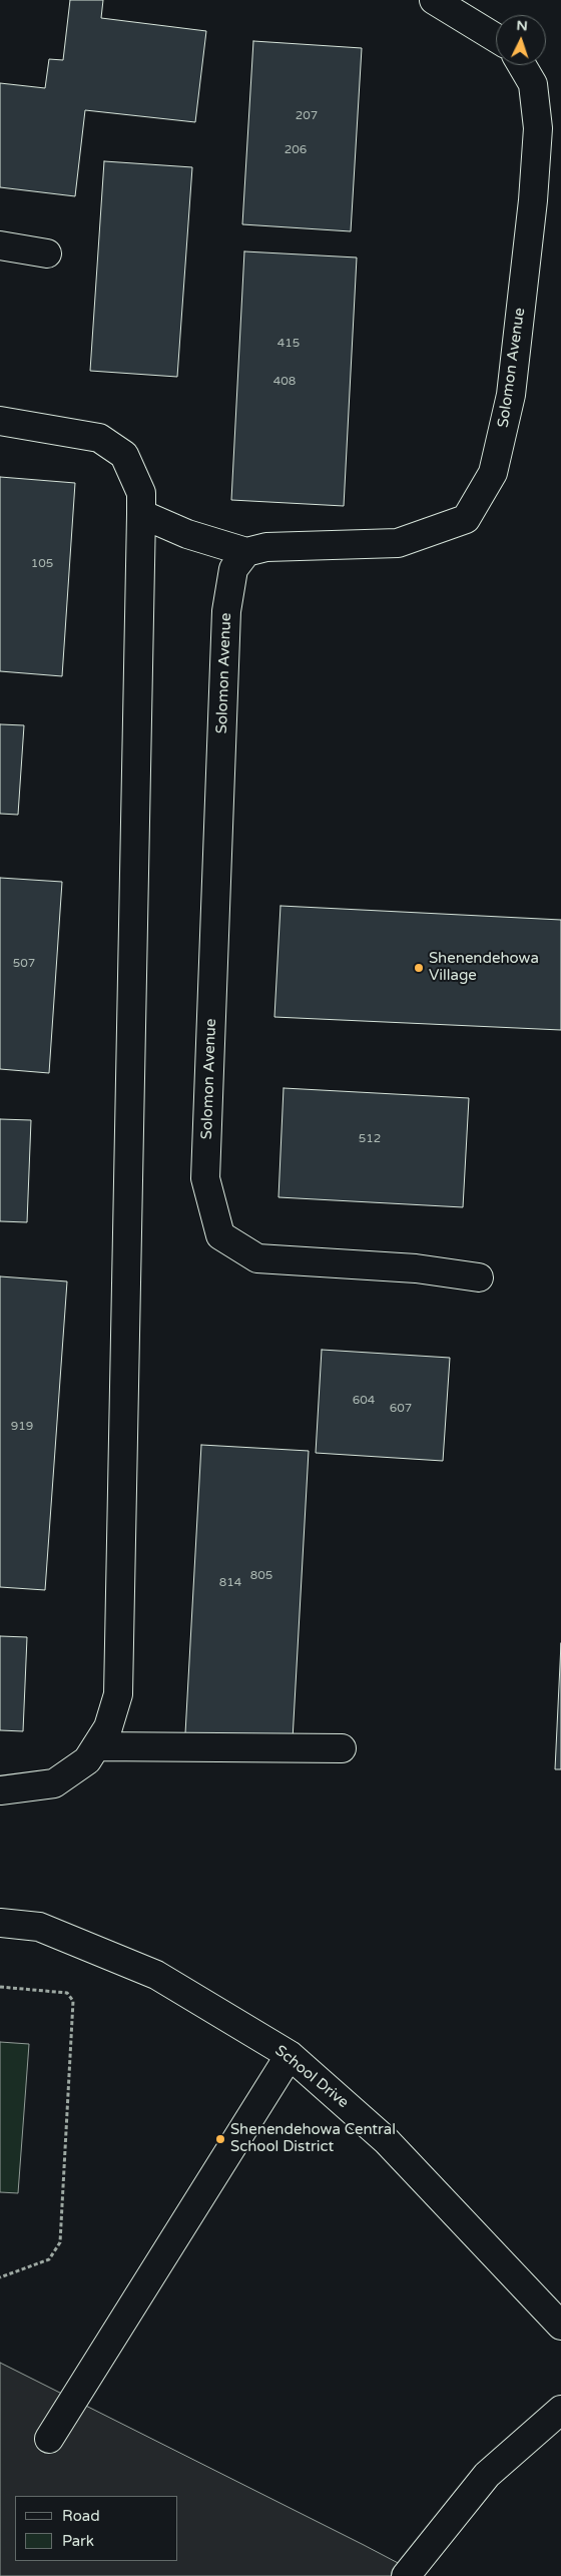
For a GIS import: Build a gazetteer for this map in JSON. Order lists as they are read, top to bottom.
{
  "streets": {
    "street": ["Solomon Avenue", "School Drive"]
  },
  "places": ["Shenendehowa Village", "Shenendehowa Central School District"],
  "house_numbers": [
    "207",
    "206",
    "415",
    "408",
    "105",
    "507",
    "512",
    "604",
    "607",
    "919",
    "805",
    "814"
  ],
  "legend": ["Road", "Park"],
  "north": "top"
}
